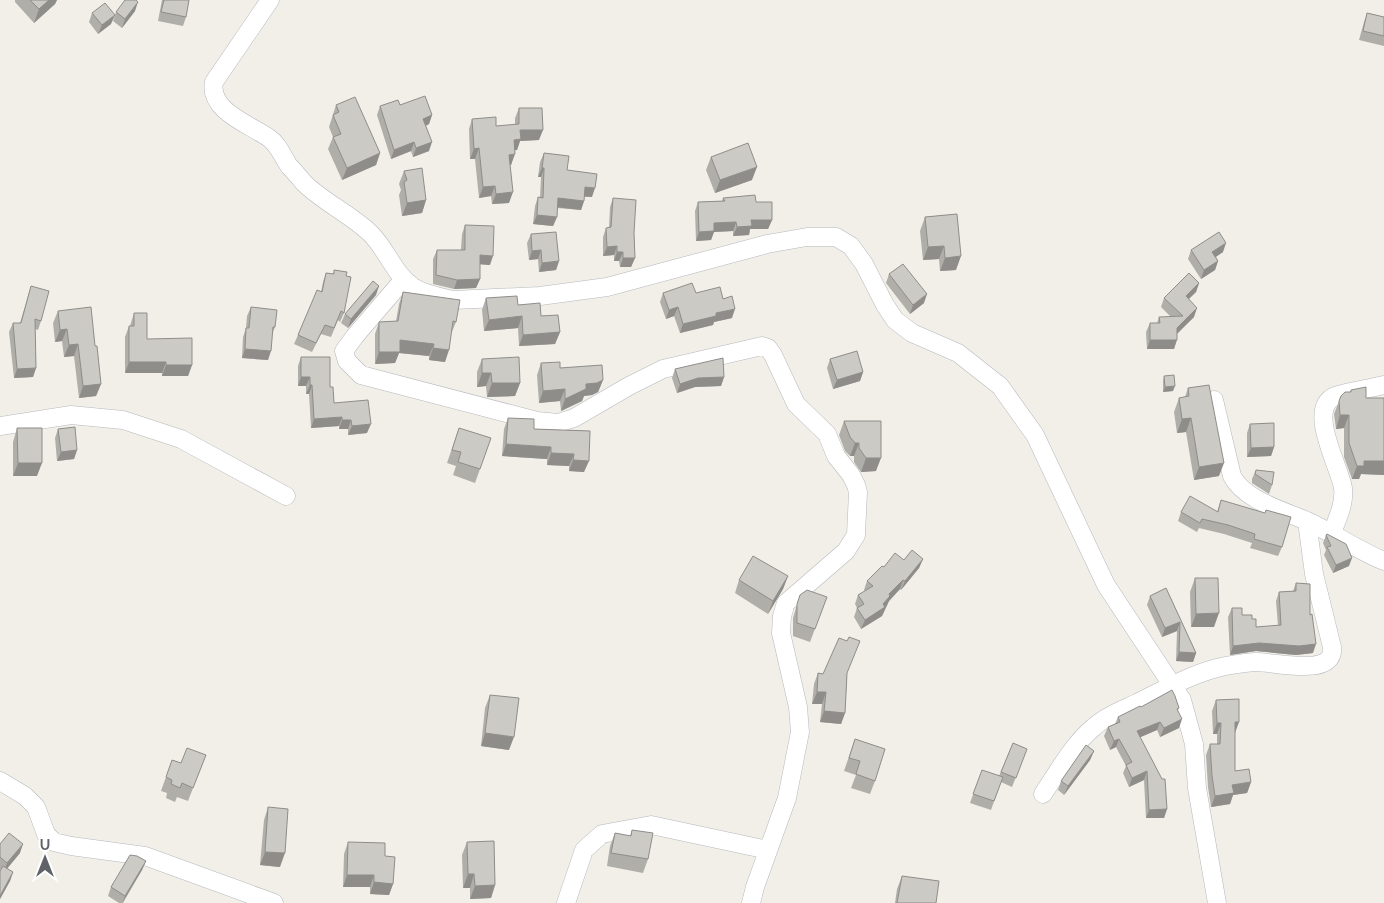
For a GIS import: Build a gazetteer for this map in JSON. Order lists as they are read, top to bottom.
{
  "north": "top"
}
